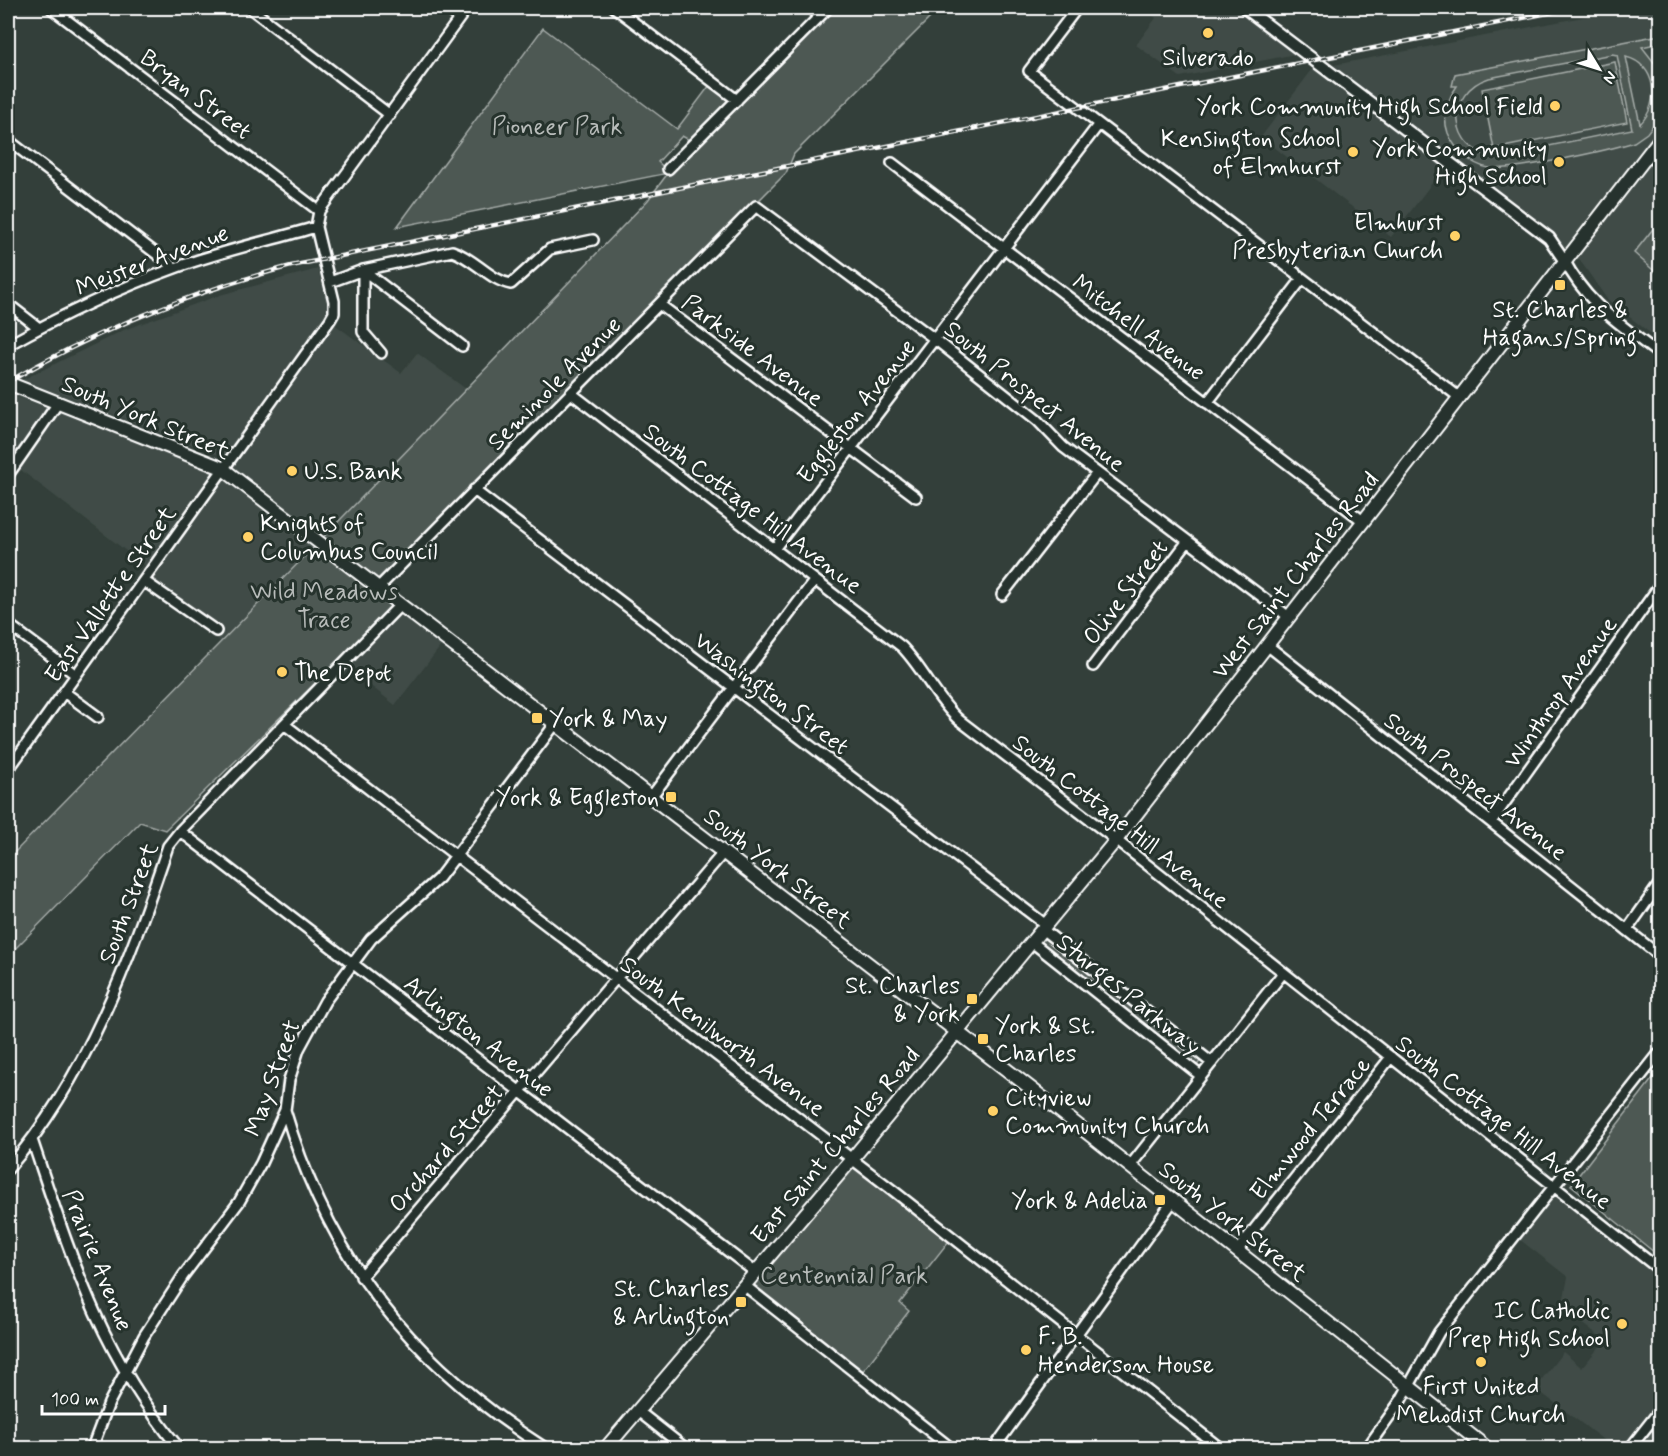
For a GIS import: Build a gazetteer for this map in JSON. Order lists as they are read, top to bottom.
{
  "streets": {
    "main road": ["South York Street", "West Saint Charles Road", "East Saint Charles Road"],
    "street": [
      "Bryan Street",
      "Meister Avenue",
      "Mitchell Avenue",
      "Parkside Avenue",
      "Seminole Avenue",
      "South Prospect Avenue",
      "Eggleston Avenue",
      "South Cottage Hill Avenue",
      "Olive Street",
      "East Vallette Street",
      "Winthrop Avenue",
      "Washington Street",
      "South Street",
      "Sturges Parkway",
      "Arlington Avenue",
      "South Kenilworth Avenue",
      "May Street",
      "Elmwood Terrace",
      "Orchard Street",
      "Prairie Avenue"
    ]
  },
  "crossings": [
    ["Meister Avenue", "East Vallette Street"],
    ["Mitchell Avenue", "Eggleston Avenue"],
    ["Mitchell Avenue", "West Saint Charles Road"],
    ["Parkside Avenue", "Seminole Avenue"],
    ["Parkside Avenue", "Eggleston Avenue"],
    ["Seminole Avenue", "South Prospect Avenue"],
    ["Seminole Avenue", "South York Street"],
    ["Seminole Avenue", "South Cottage Hill Avenue"],
    ["Seminole Avenue", "Washington Street"],
    ["South Prospect Avenue", "Eggleston Avenue"],
    ["South Prospect Avenue", "West Saint Charles Road"],
    ["South Prospect Avenue", "Olive Street"],
    ["South Prospect Avenue", "Winthrop Avenue"],
    ["Eggleston Avenue", "South Cottage Hill Avenue"],
    ["South York Street", "West Saint Charles Road"],
    ["South York Street", "East Vallette Street"],
    ["South York Street", "South Street"],
    ["South York Street", "May Street"],
    ["South York Street", "Elmwood Terrace"],
    ["South York Street", "East Saint Charles Road"],
    ["South York Street", "Orchard Street"],
    ["South Cottage Hill Avenue", "West Saint Charles Road"],
    ["South Cottage Hill Avenue", "Elmwood Terrace"],
    ["West Saint Charles Road", "Washington Street"],
    ["West Saint Charles Road", "Sturges Parkway"],
    ["West Saint Charles Road", "East Saint Charles Road"],
    ["Washington Street", "Sturges Parkway"],
    ["South Street", "Arlington Avenue"],
    ["South Street", "South Kenilworth Avenue"],
    ["South Street", "Prairie Avenue"],
    ["Arlington Avenue", "May Street"],
    ["Arlington Avenue", "East Saint Charles Road"],
    ["Arlington Avenue", "Orchard Street"],
    ["South Kenilworth Avenue", "May Street"],
    ["South Kenilworth Avenue", "East Saint Charles Road"],
    ["South Kenilworth Avenue", "Orchard Street"],
    ["May Street", "Prairie Avenue"]
  ],
  "parks": ["Pioneer Park", "Wild Meadows Trace", "Centennial Park"],
  "places": {
    "other": [
      "Silverado",
      "York Community High School Field",
      "Kensington School of Elmhurst",
      "York Community High School",
      "Elmhurst Presbyterian Church",
      "U.S. Bank",
      "Knights of Columbus Council",
      "The Depot",
      "Cityview Community Church",
      "IC Catholic Prep High School",
      "F. B. Henderson House",
      "First United Mehodist Church"
    ],
    "transit": [
      "St. Charles & Hagans/Spring",
      "York & May",
      "York & Eggleston",
      "St. Charles & York",
      "York & St. Charles",
      "York & Adelia",
      "St. Charles & Arlington"
    ]
  },
  "scale_bar": "100 m",
  "north": "bottom right"
}
